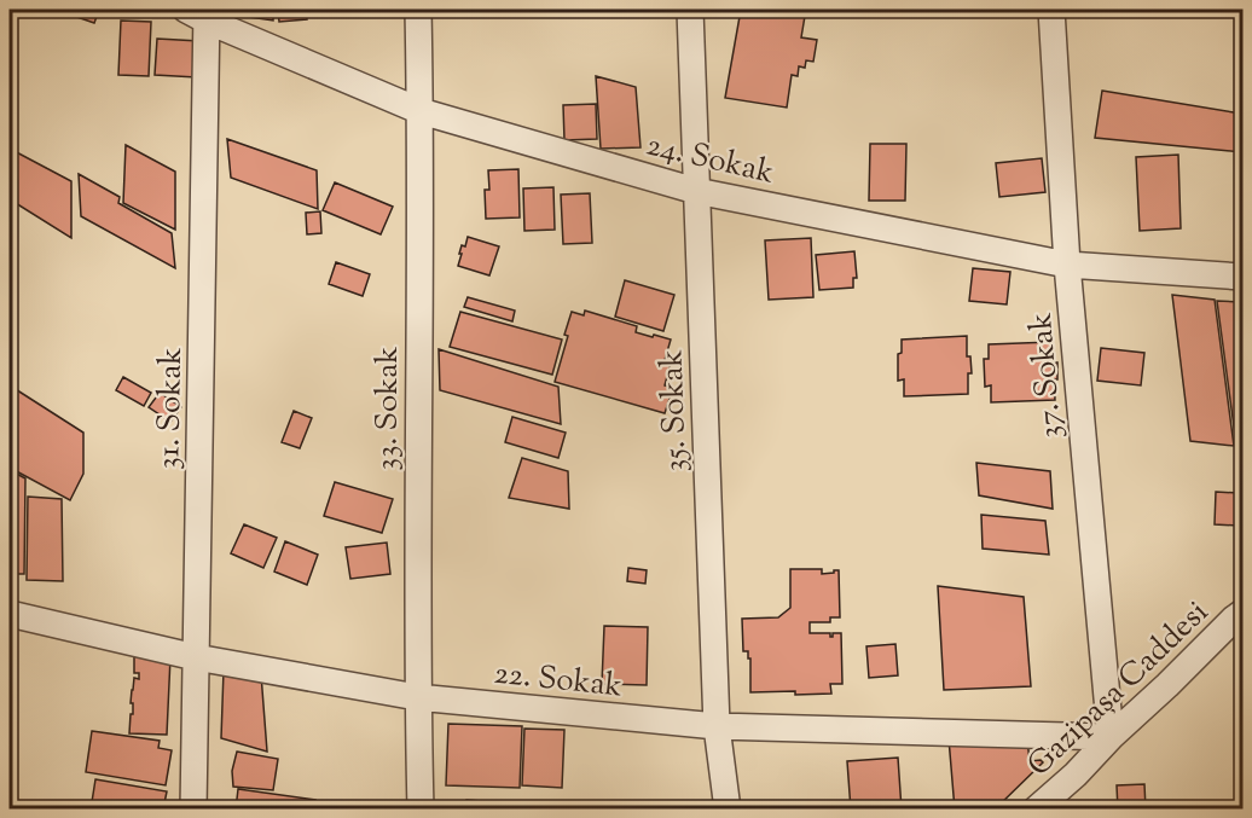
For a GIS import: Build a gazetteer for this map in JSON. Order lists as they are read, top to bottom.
{
  "streets": {
    "street": [
      "24. Sokak",
      "37. Sokak",
      "31. Sokak",
      "33. Sokak",
      "35. Sokak",
      "22. Sokak",
      "Gazipaşa Caddesi"
    ]
  },
  "crossings": [
    ["24. Sokak", "37. Sokak"],
    ["24. Sokak", "31. Sokak"],
    ["24. Sokak", "33. Sokak"],
    ["24. Sokak", "35. Sokak"],
    ["37. Sokak", "22. Sokak"],
    ["37. Sokak", "Gazipaşa Caddesi"],
    ["31. Sokak", "22. Sokak"],
    ["33. Sokak", "22. Sokak"],
    ["35. Sokak", "22. Sokak"],
    ["22. Sokak", "Gazipaşa Caddesi"]
  ]
}
